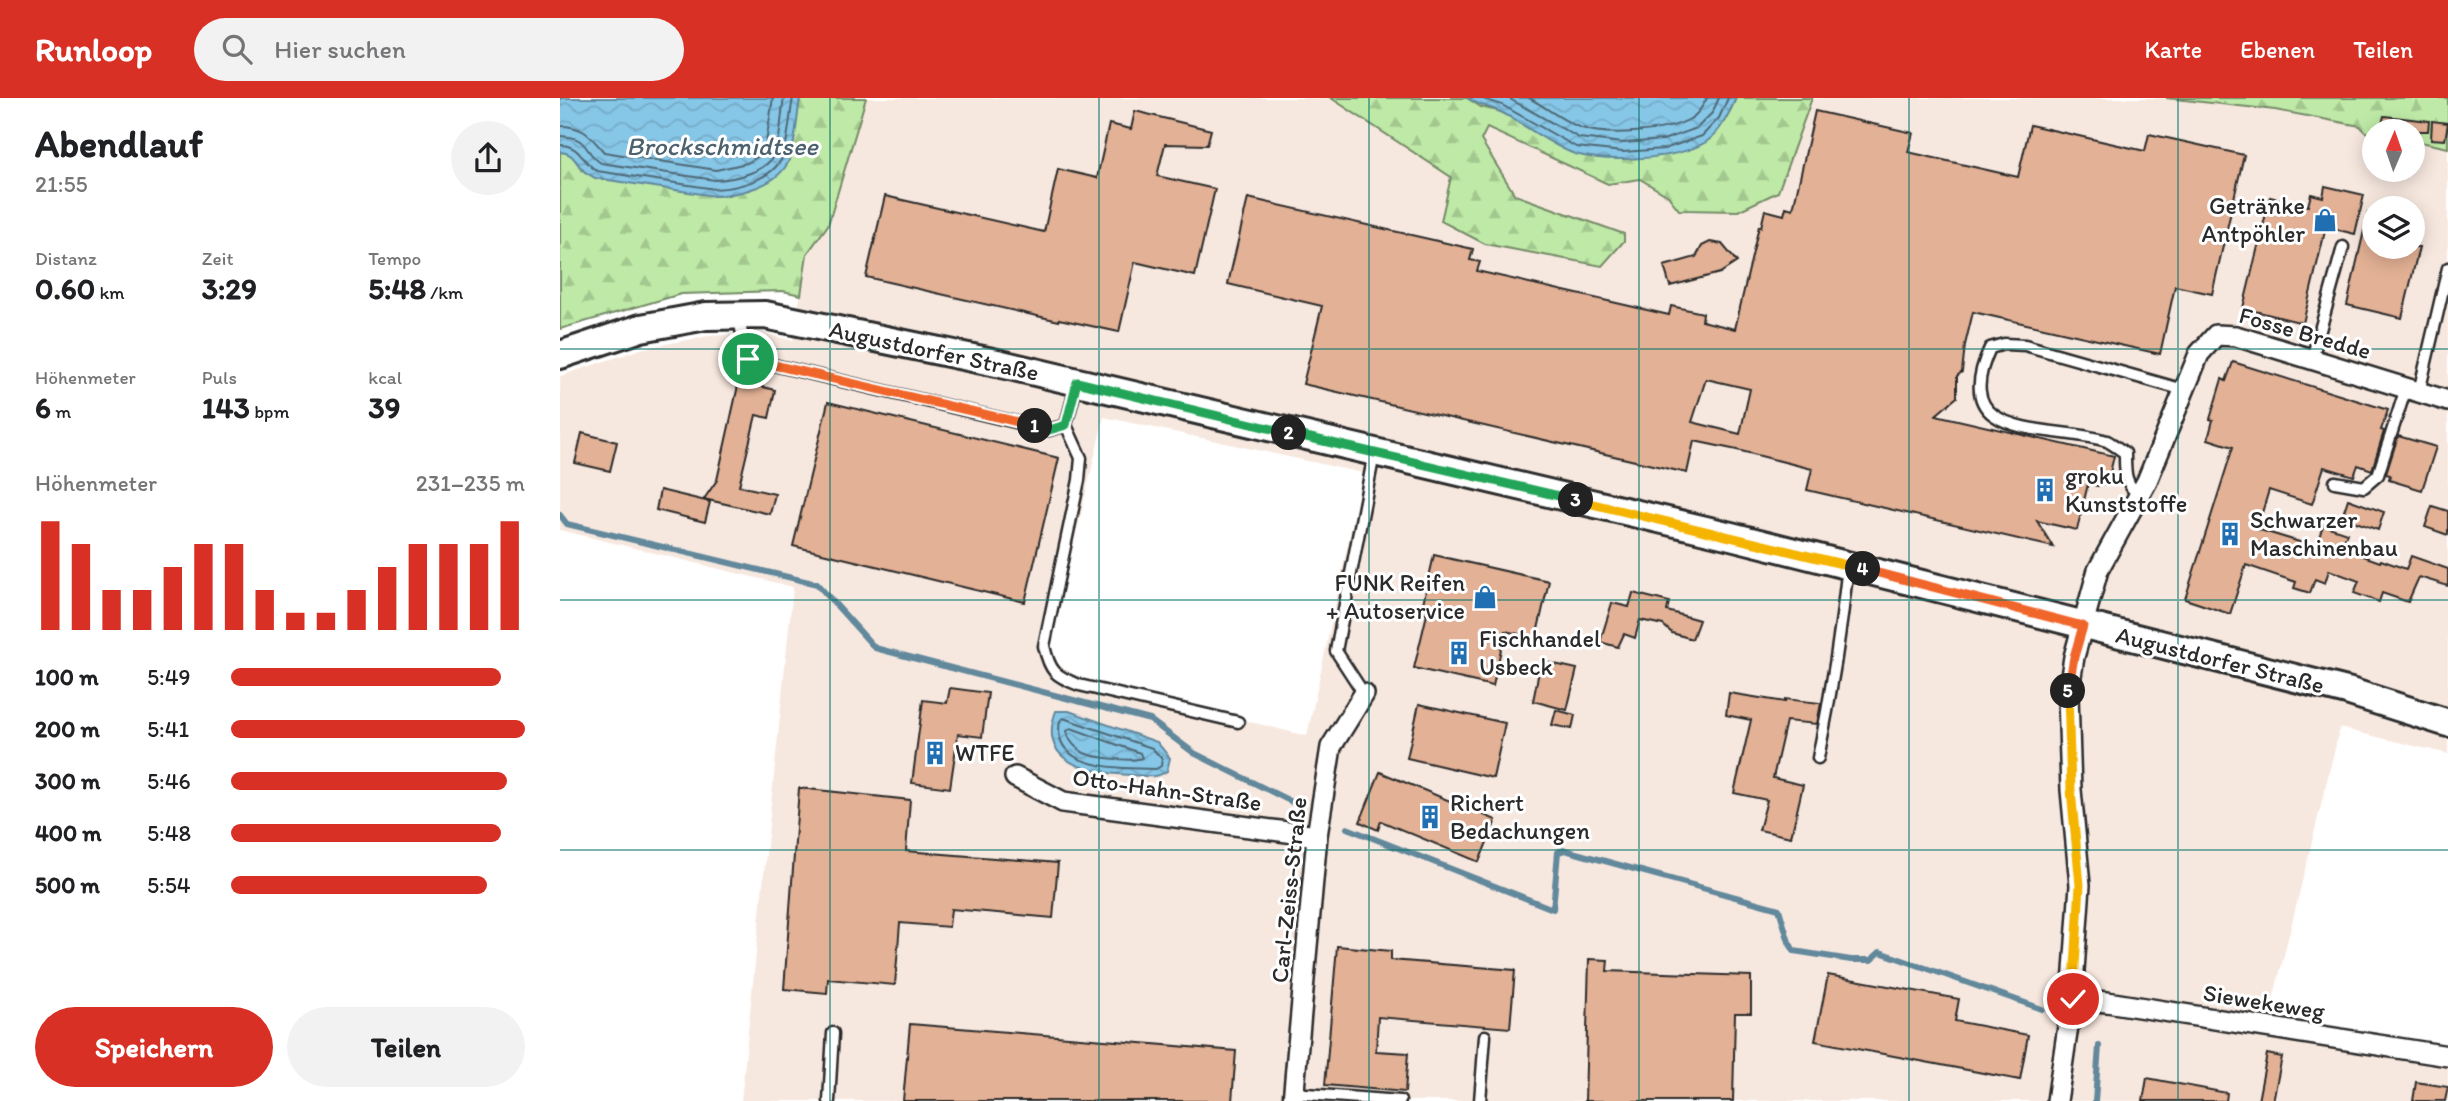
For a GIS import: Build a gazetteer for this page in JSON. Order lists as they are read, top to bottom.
{
  "streets": {
    "main road": ["Augustdorfer Straße"],
    "street": [
      "Fosse Bredde",
      "Otto-Hahn-Straße",
      "Carl-Zeiss-Straße",
      "Siewekeweg"
    ]
  },
  "crossings": [
    ["Fosse Bredde", "Augustdorfer Straße"],
    ["Fosse Bredde", "Siewekeweg"],
    ["Otto-Hahn-Straße", "Carl-Zeiss-Straße"]
  ],
  "water": ["Brockschmidtsee"],
  "places": {
    "shop": ["Getränke Antpöhler", "FUNK Reifen + Autoservice"],
    "building": [
      "groku Kunststoffe",
      "Schwarzer Maschinenbau",
      "Fischhandel Usbeck",
      "WTFE",
      "Richert Bedachungen"
    ]
  },
  "north": "top",
  "page": {
    "header": "Runloop",
    "search": "Hier suchen",
    "nav": ["Karte", "Ebenen", "Teilen"],
    "heading": ["Abendlauf", "21:55"],
    "stats": [
      ["Distanz", "0.60 km"],
      ["Zeit", "3:29"],
      ["Tempo", "5:48 /km"],
      ["Höhenmeter", "6 m"],
      ["Puls", "143 bpm"],
      ["kcal", "39"]
    ],
    "pins": [
      "1",
      "2",
      "3",
      "4",
      "5"
    ],
    "chart": ["Höhenmeter", "231–235 m"],
    "list": [
      {
        "name": "100 m",
        "note": "5:49"
      },
      {
        "name": "200 m",
        "note": "5:41"
      },
      {
        "name": "300 m",
        "note": "5:46"
      },
      {
        "name": "400 m",
        "note": "5:48"
      },
      {
        "name": "500 m",
        "note": "5:54"
      }
    ],
    "buttons": ["Speichern", "Teilen"]
  }
}
